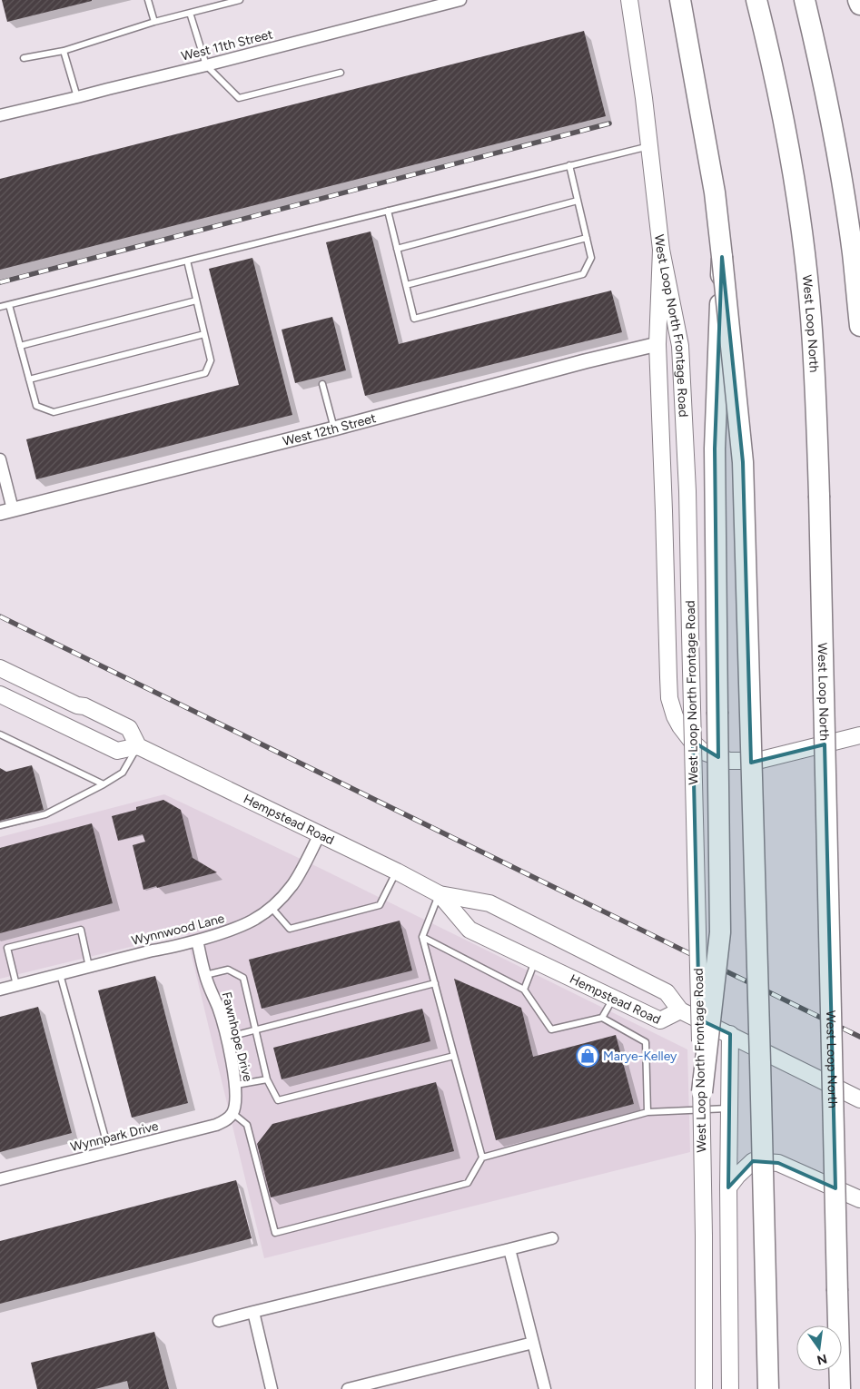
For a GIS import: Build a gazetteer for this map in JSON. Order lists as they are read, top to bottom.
{
  "streets": {
    "highway": ["West Loop North"],
    "main road": ["West Loop North Frontage Road", "Hempstead Road"],
    "street": [
      "West 11th Street",
      "West 12th Street",
      "Wynnwood Lane",
      "Fawnhope Drive",
      "Wynnpark Drive"
    ]
  },
  "crossings": [
    ["Hempstead Road", "Wynnwood Lane"],
    ["Wynnwood Lane", "Fawnhope Drive"],
    ["Fawnhope Drive", "Wynnpark Drive"]
  ],
  "places": {
    "shop": ["Marye-Kelley"]
  },
  "north": "bottom"
}
